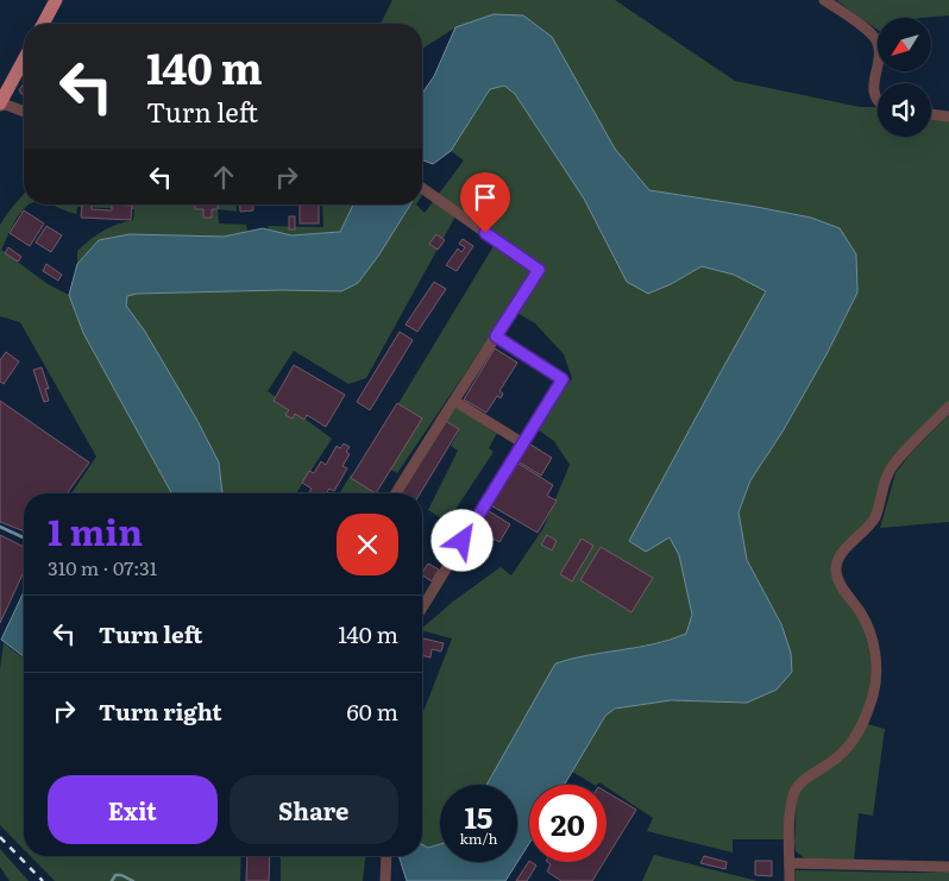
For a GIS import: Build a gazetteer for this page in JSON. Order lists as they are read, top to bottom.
{
  "north": "bottom left",
  "page": {
    "turn": ["140 m", "Turn left"],
    "heading": ["1 min", "310 m · 07:31"],
    "list": [
      {
        "name": "Turn left",
        "value": "140 m"
      },
      {
        "name": "Turn right",
        "value": "60 m"
      }
    ],
    "buttons": ["Exit", "Share"],
    "speed": "15 km/h",
    "limit": "20"
  }
}
